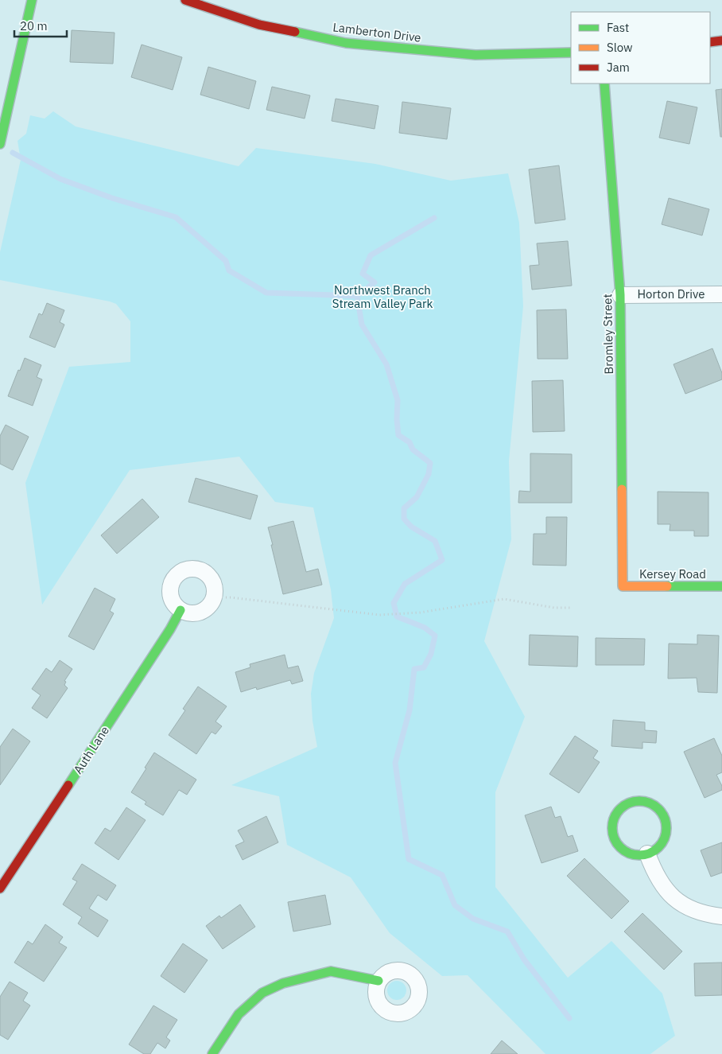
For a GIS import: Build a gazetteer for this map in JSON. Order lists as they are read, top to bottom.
{
  "streets": {
    "street": [
      "Lamberton Drive",
      "Horton Drive",
      "Bromley Street",
      "Kersey Road",
      "Auth Lane"
    ]
  },
  "crossings": [
    ["Horton Drive", "Bromley Street"],
    ["Bromley Street", "Kersey Road"]
  ],
  "parks": ["Northwest Branch Stream Valley Park"],
  "legend": ["Fast", "Slow", "Jam"],
  "scale_bar": "20 m"
}
